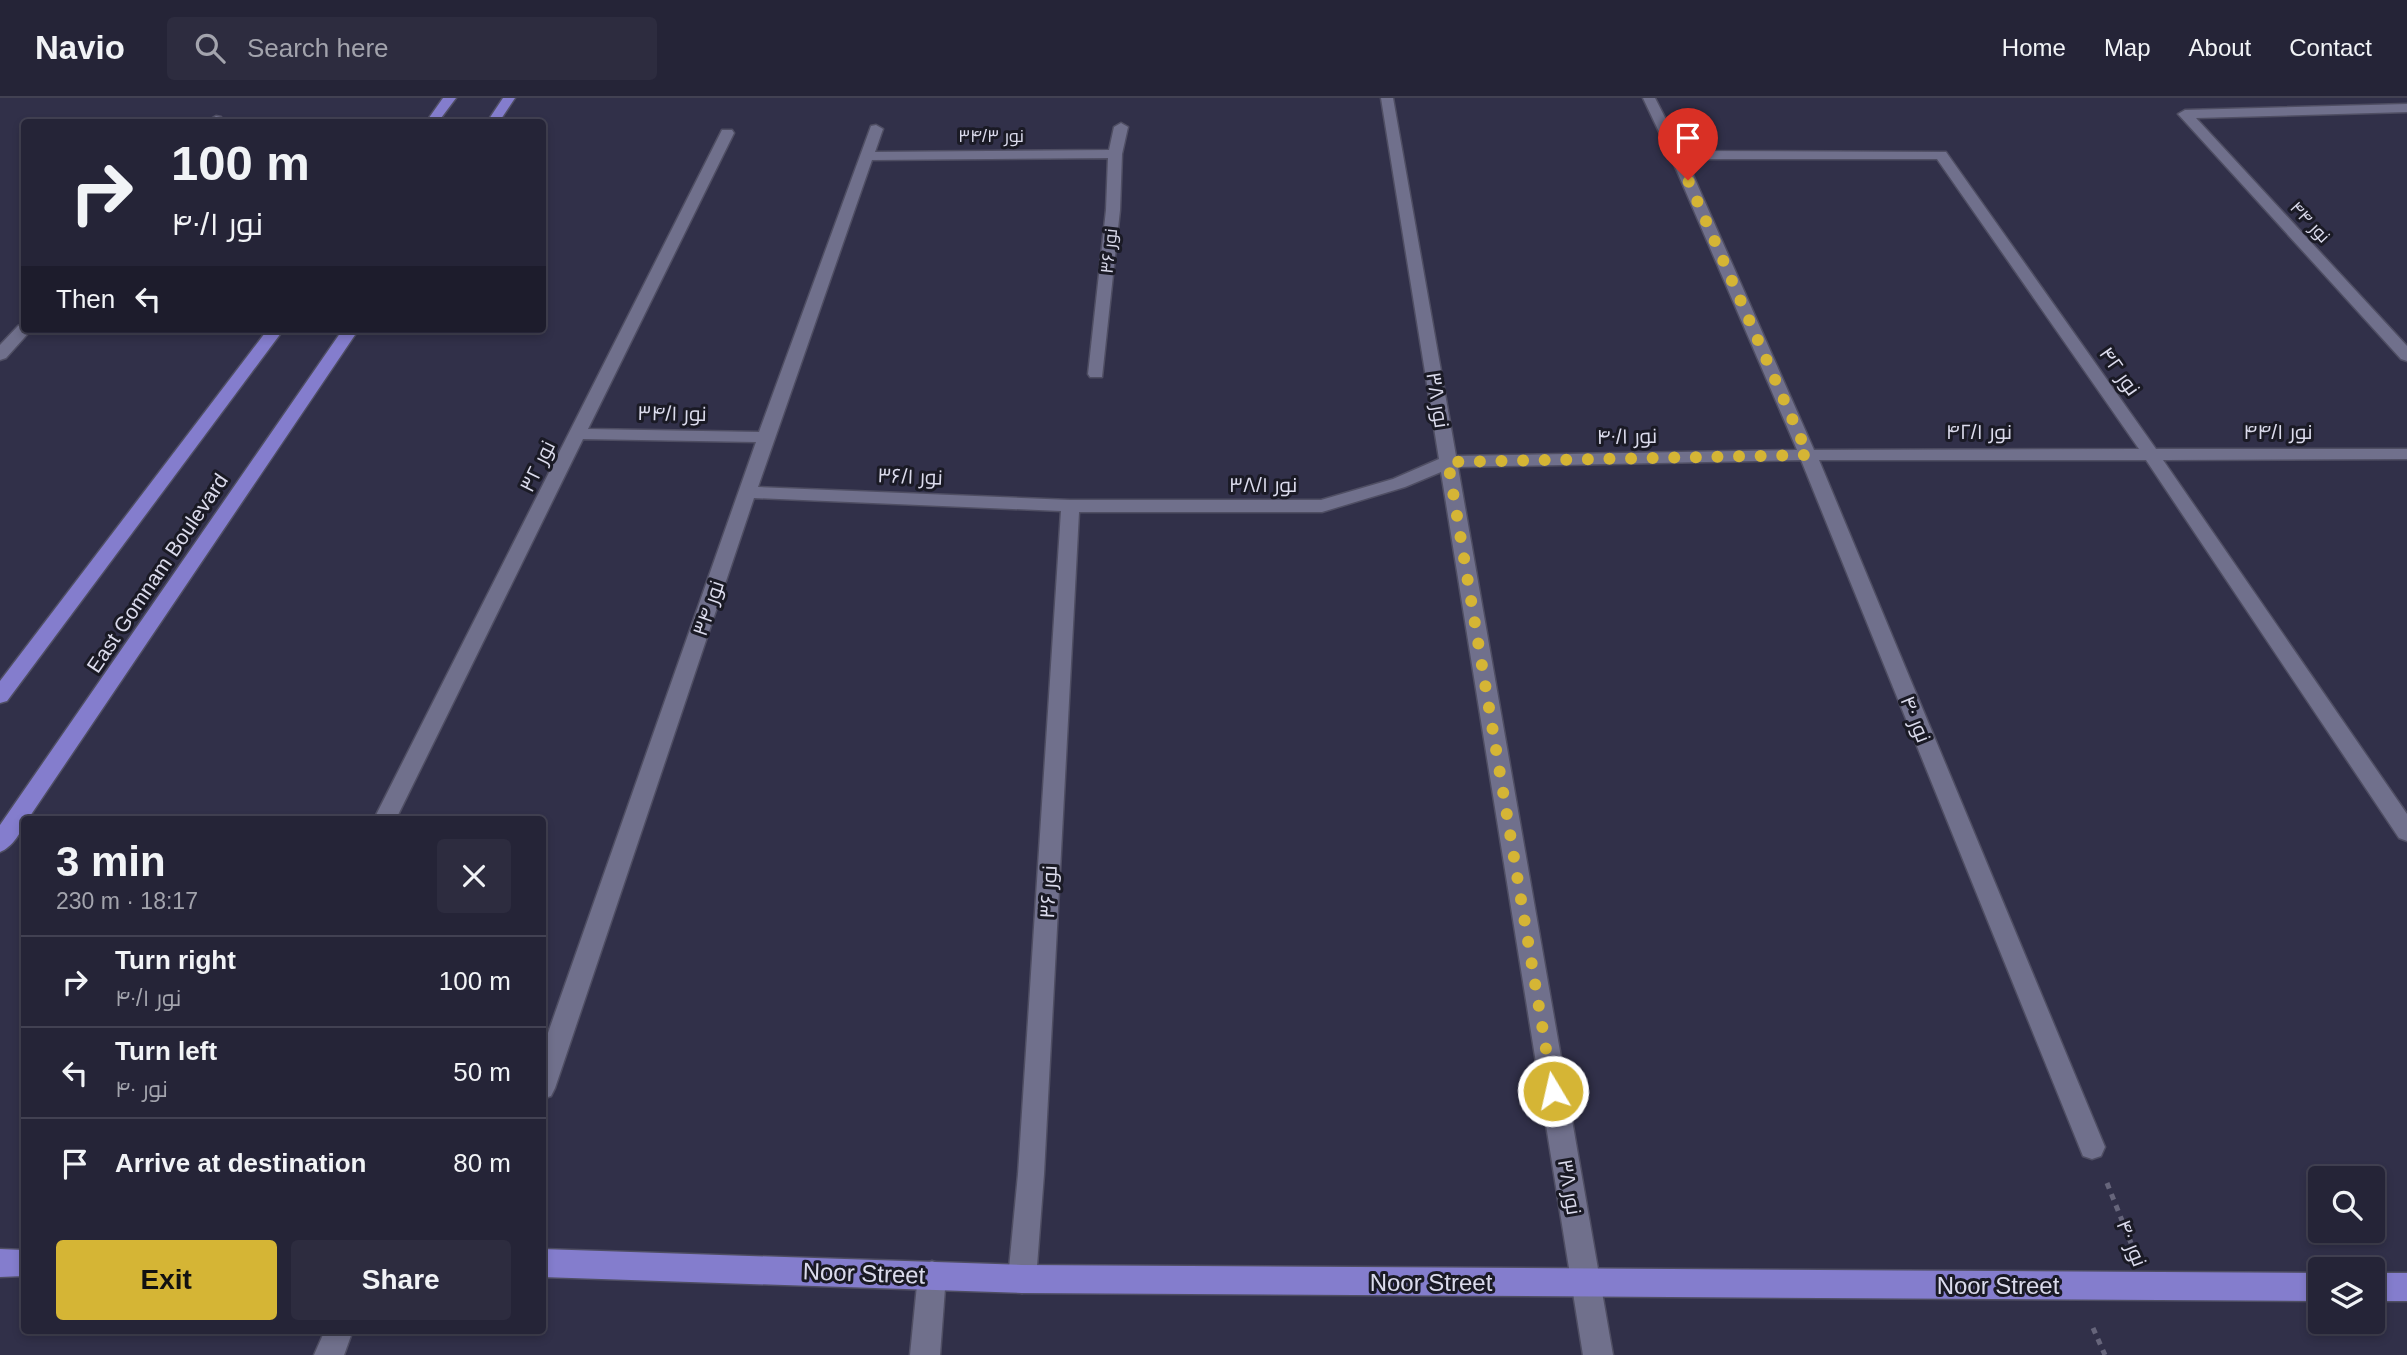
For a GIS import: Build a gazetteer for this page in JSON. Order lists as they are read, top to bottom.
{
  "streets": {
    "main road": ["East Gomnam Boulevard", "Noor Street"],
    "street": [
      "نور ۳۴/۳",
      "نور ۴۴",
      "نور ۳۶",
      "نور ۴۲",
      "نور ۳۸",
      "نور ۳۴/۱",
      "نور ۴۲/۱",
      "نور ۴۴/۱",
      "نور ۴۰/۱",
      "نور ۳۲",
      "نور ۳۶/۱",
      "نور ۳۸/۱",
      "نور ۳۴",
      "نور ۴۰"
    ]
  },
  "crossings": [
    ["نور ۳۴/۳", "نور ۳۶"],
    ["نور ۳۴/۳", "نور ۳۴"],
    ["نور ۳۶", "نور ۳۶/۱"],
    ["نور ۳۶", "نور ۳۸/۱"],
    ["نور ۳۶", "Noor Street"],
    ["نور ۴۲", "نور ۴۲/۱"],
    ["نور ۴۲", "نور ۴۴/۱"],
    ["نور ۴۲", "نور ۴۰"],
    ["نور ۳۸", "نور ۴۰/۱"],
    ["نور ۳۸", "نور ۳۸/۱"],
    ["نور ۳۸", "Noor Street"],
    ["نور ۳۴/۱", "نور ۳۲"],
    ["نور ۳۴/۱", "نور ۳۴"],
    ["نور ۴۲/۱", "نور ۴۴/۱"],
    ["نور ۴۲/۱", "نور ۴۰/۱"],
    ["نور ۴۲/۱", "نور ۴۰"],
    ["نور ۴۰/۱", "نور ۳۸/۱"],
    ["نور ۴۰/۱", "نور ۴۰"],
    ["نور ۳۶/۱", "نور ۳۸/۱"],
    ["نور ۳۶/۱", "نور ۳۴"],
    ["نور ۴۰", "Noor Street"]
  ],
  "page": {
    "header": "Navio",
    "search": "Search here",
    "nav": [
      "Home",
      "Map",
      "About",
      "Contact"
    ],
    "turn": ["100 m", "نور ۴۰/۱"],
    "then": "Then",
    "heading": ["3 min", "230 m · 18:17"],
    "list": [
      {
        "name": "Turn right",
        "note": "نور ۴۰/۱",
        "value": "100 m"
      },
      {
        "name": "Turn left",
        "note": "نور ۴۰",
        "value": "50 m"
      },
      {
        "name": "Arrive at destination",
        "value": "80 m"
      }
    ],
    "buttons": ["Exit", "Share"]
  }
}
